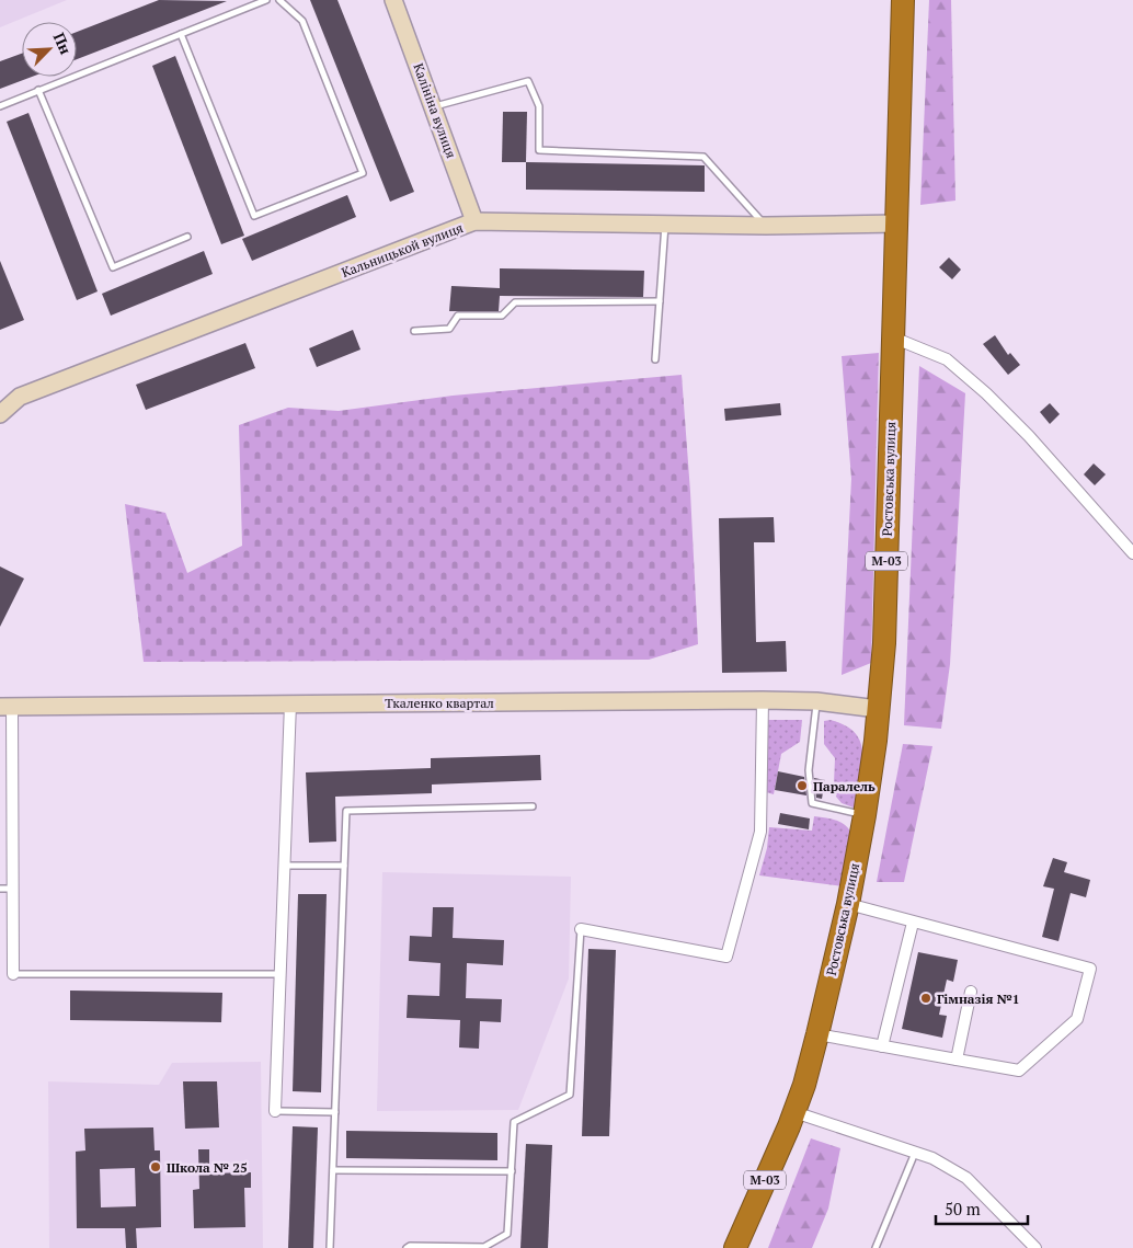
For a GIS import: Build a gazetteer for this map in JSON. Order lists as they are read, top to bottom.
{
  "streets": {
    "highway": ["Ростовська вулиця", "М-03"],
    "street": ["Калініна вулиця", "Кальницькой вулиця", "Ткаленко квартал"]
  },
  "crossings": [
    ["Калініна вулиця", "Кальницькой вулиця"],
    ["Кальницькой вулиця", "Ростовська вулиця"],
    ["Ростовська вулиця", "М-03"],
    ["Ростовська вулиця", "Ткаленко квартал"]
  ],
  "places": ["Паралель", "Гімназія №1", "Школа № 25"],
  "scale_bar": "50 m",
  "north": "top right"
}
